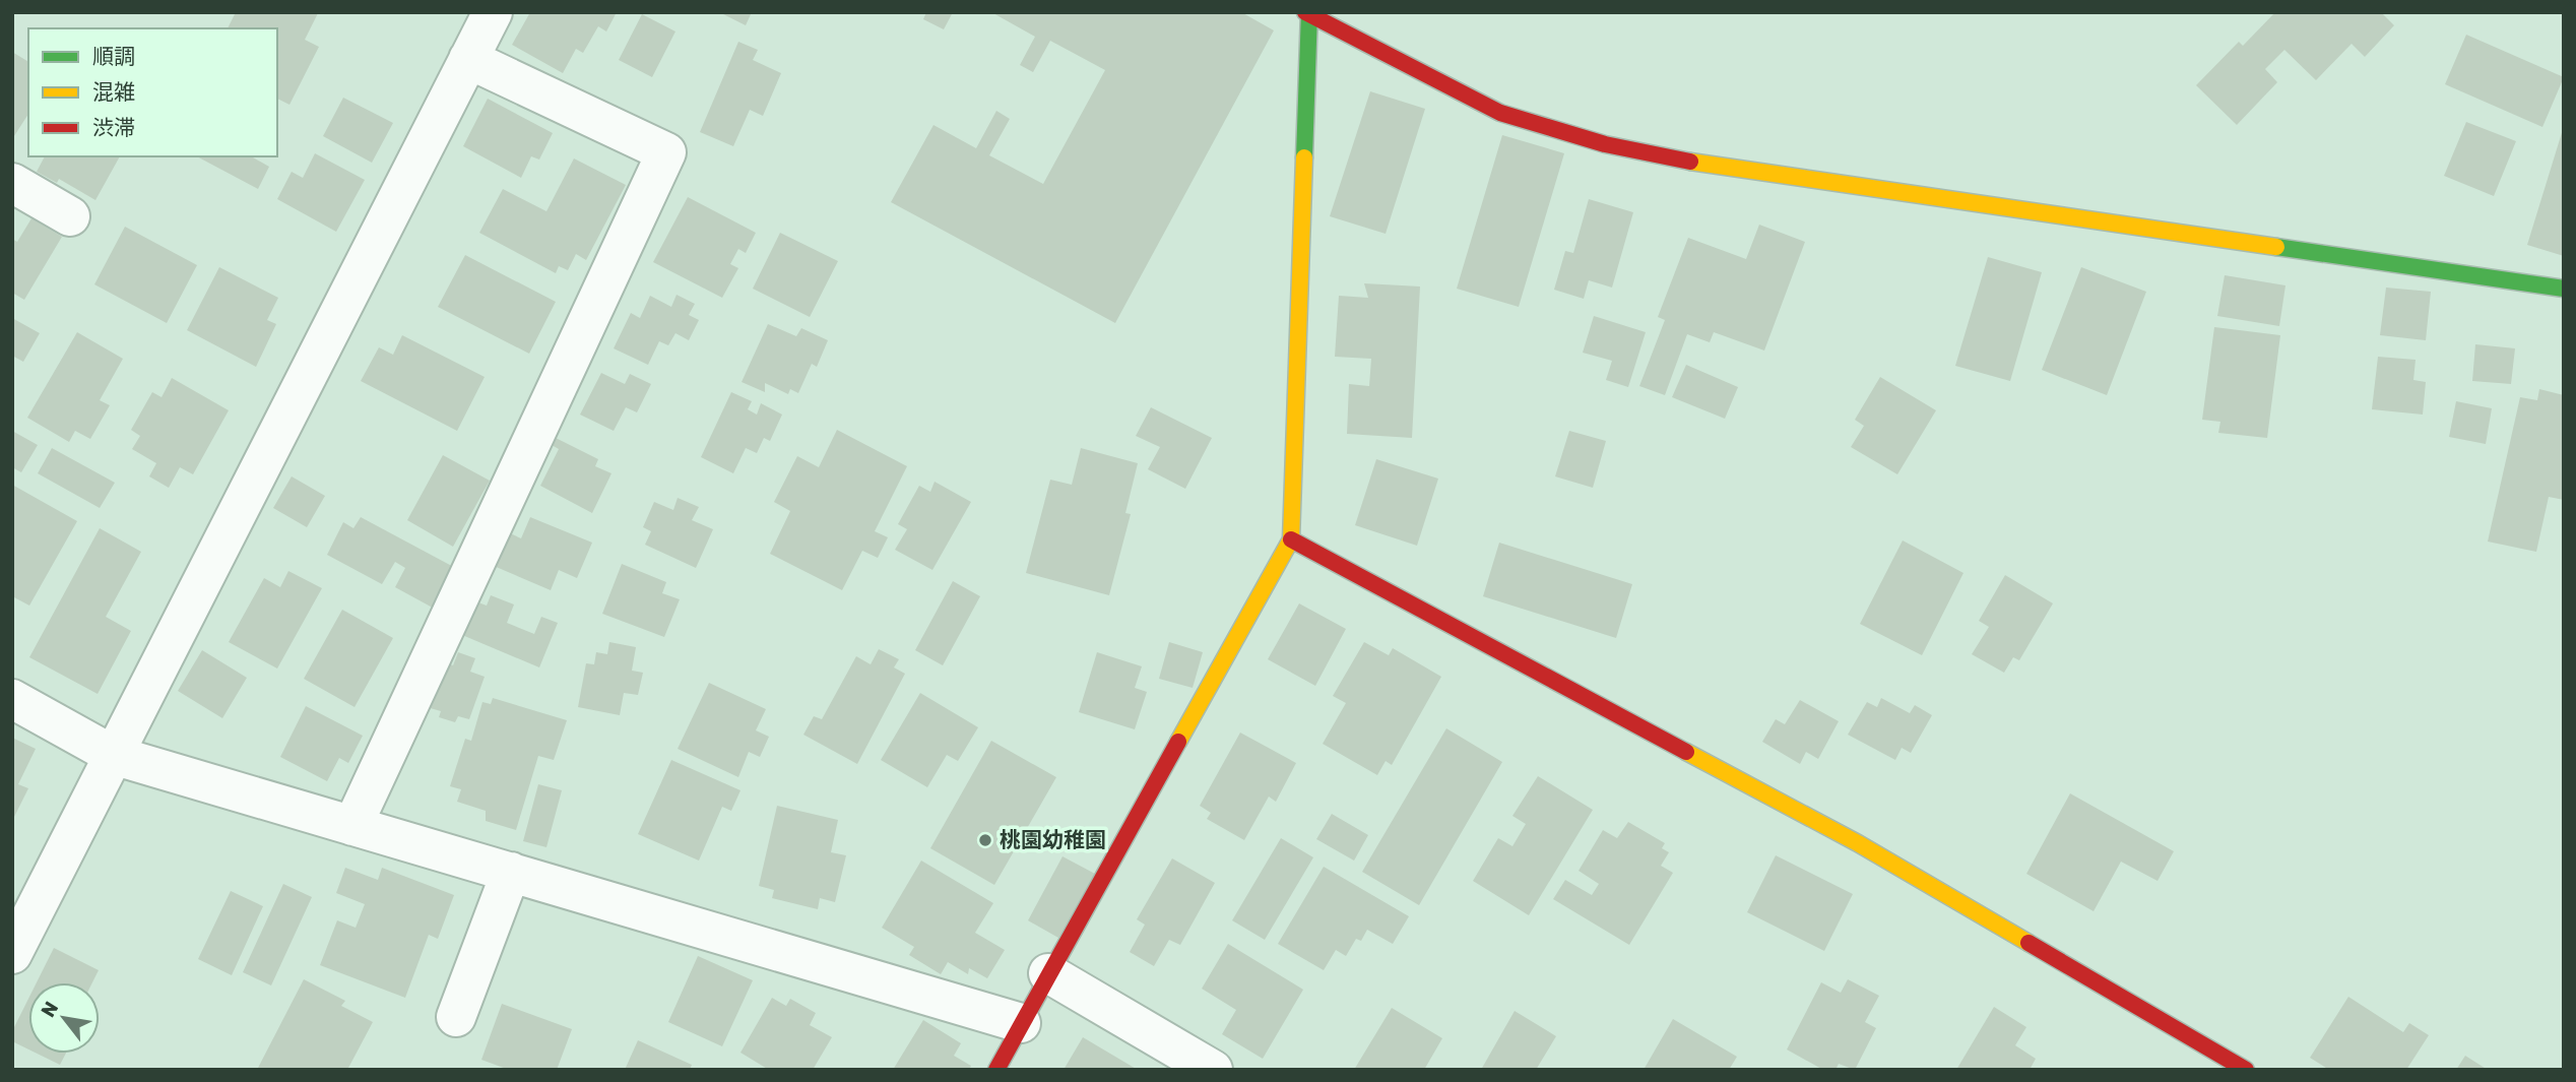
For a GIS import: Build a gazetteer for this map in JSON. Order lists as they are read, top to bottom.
{
  "places": ["桃園幼稚園"],
  "legend": ["順調", "混雑", "渋滞"],
  "north": "top left"
}
